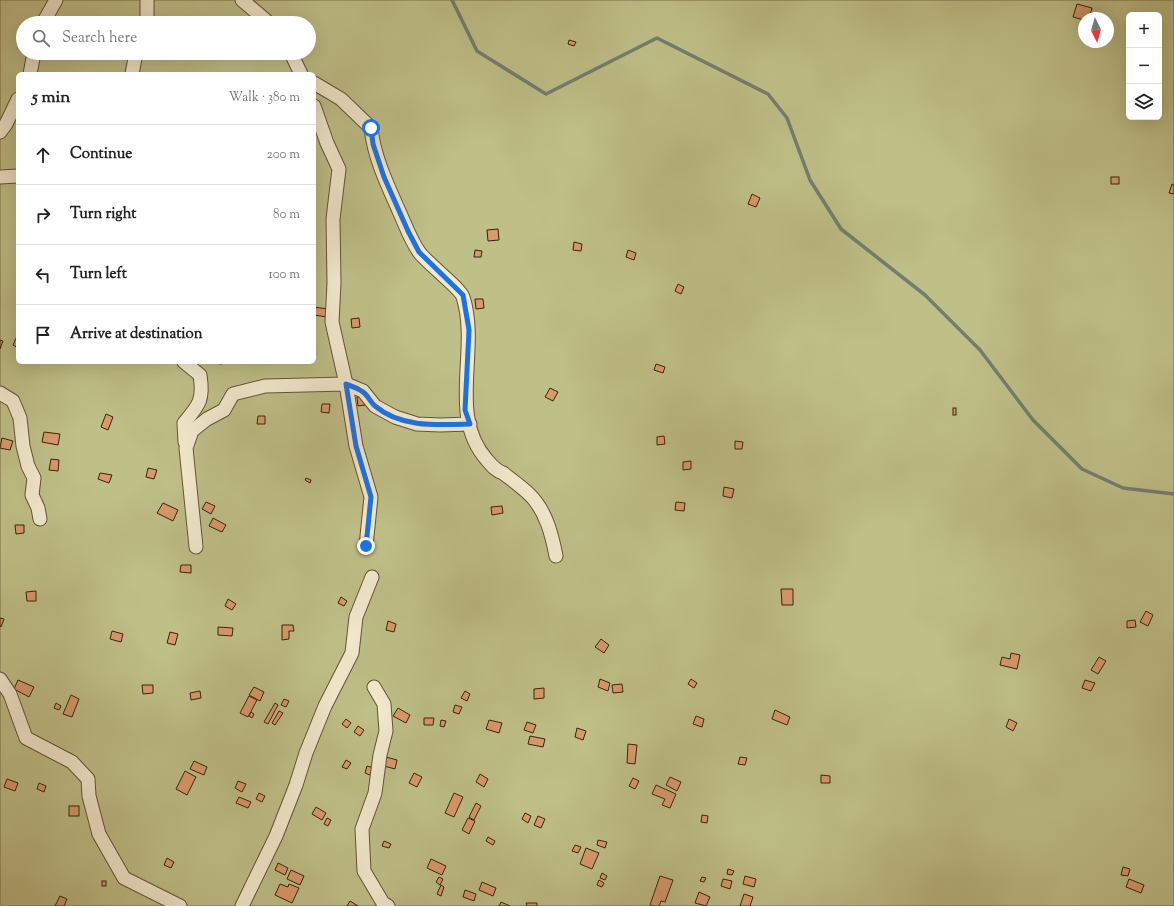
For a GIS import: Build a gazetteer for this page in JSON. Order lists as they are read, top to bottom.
{
  "north": "bottom",
  "page": {
    "map_buttons": ["+", "−"],
    "search": "Search here",
    "heading": ["5 min", "Walk · 380 m"],
    "list": [
      ["Continue", "200 m"],
      ["Turn right", "80 m"],
      ["Turn left", "100 m"],
      "Arrive at destination"
    ]
  }
}
